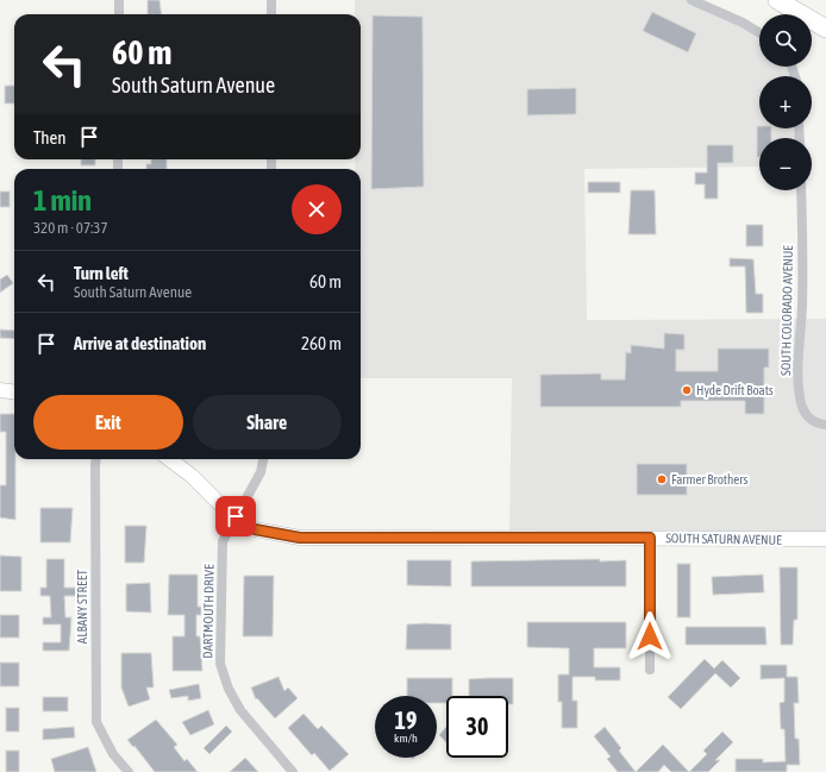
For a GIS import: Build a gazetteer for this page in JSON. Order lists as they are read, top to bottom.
{
  "streets": {
    "street": [
      "SOUTH COLORADO AVENUE",
      "SOUTH SATURN AVENUE",
      "ALBANY STREET",
      "DARTMOUTH DRIVE"
    ]
  },
  "crossings": [
    ["SOUTH SATURN AVENUE", "DARTMOUTH DRIVE"]
  ],
  "places": ["Hyde Drift Boats", "Farmer Brothers"],
  "page": {
    "map_buttons": ["+", "−"],
    "turn": ["60 m", "South Saturn Avenue"],
    "then": "Then",
    "heading": ["1 min", "320 m · 07:37"],
    "list": [
      {
        "name": "Turn left",
        "note": "South Saturn Avenue",
        "value": "60 m"
      },
      {
        "name": "Arrive at destination",
        "value": "260 m"
      }
    ],
    "buttons": ["Exit", "Share"],
    "speed": "19 km/h",
    "limit": "30"
  }
}
